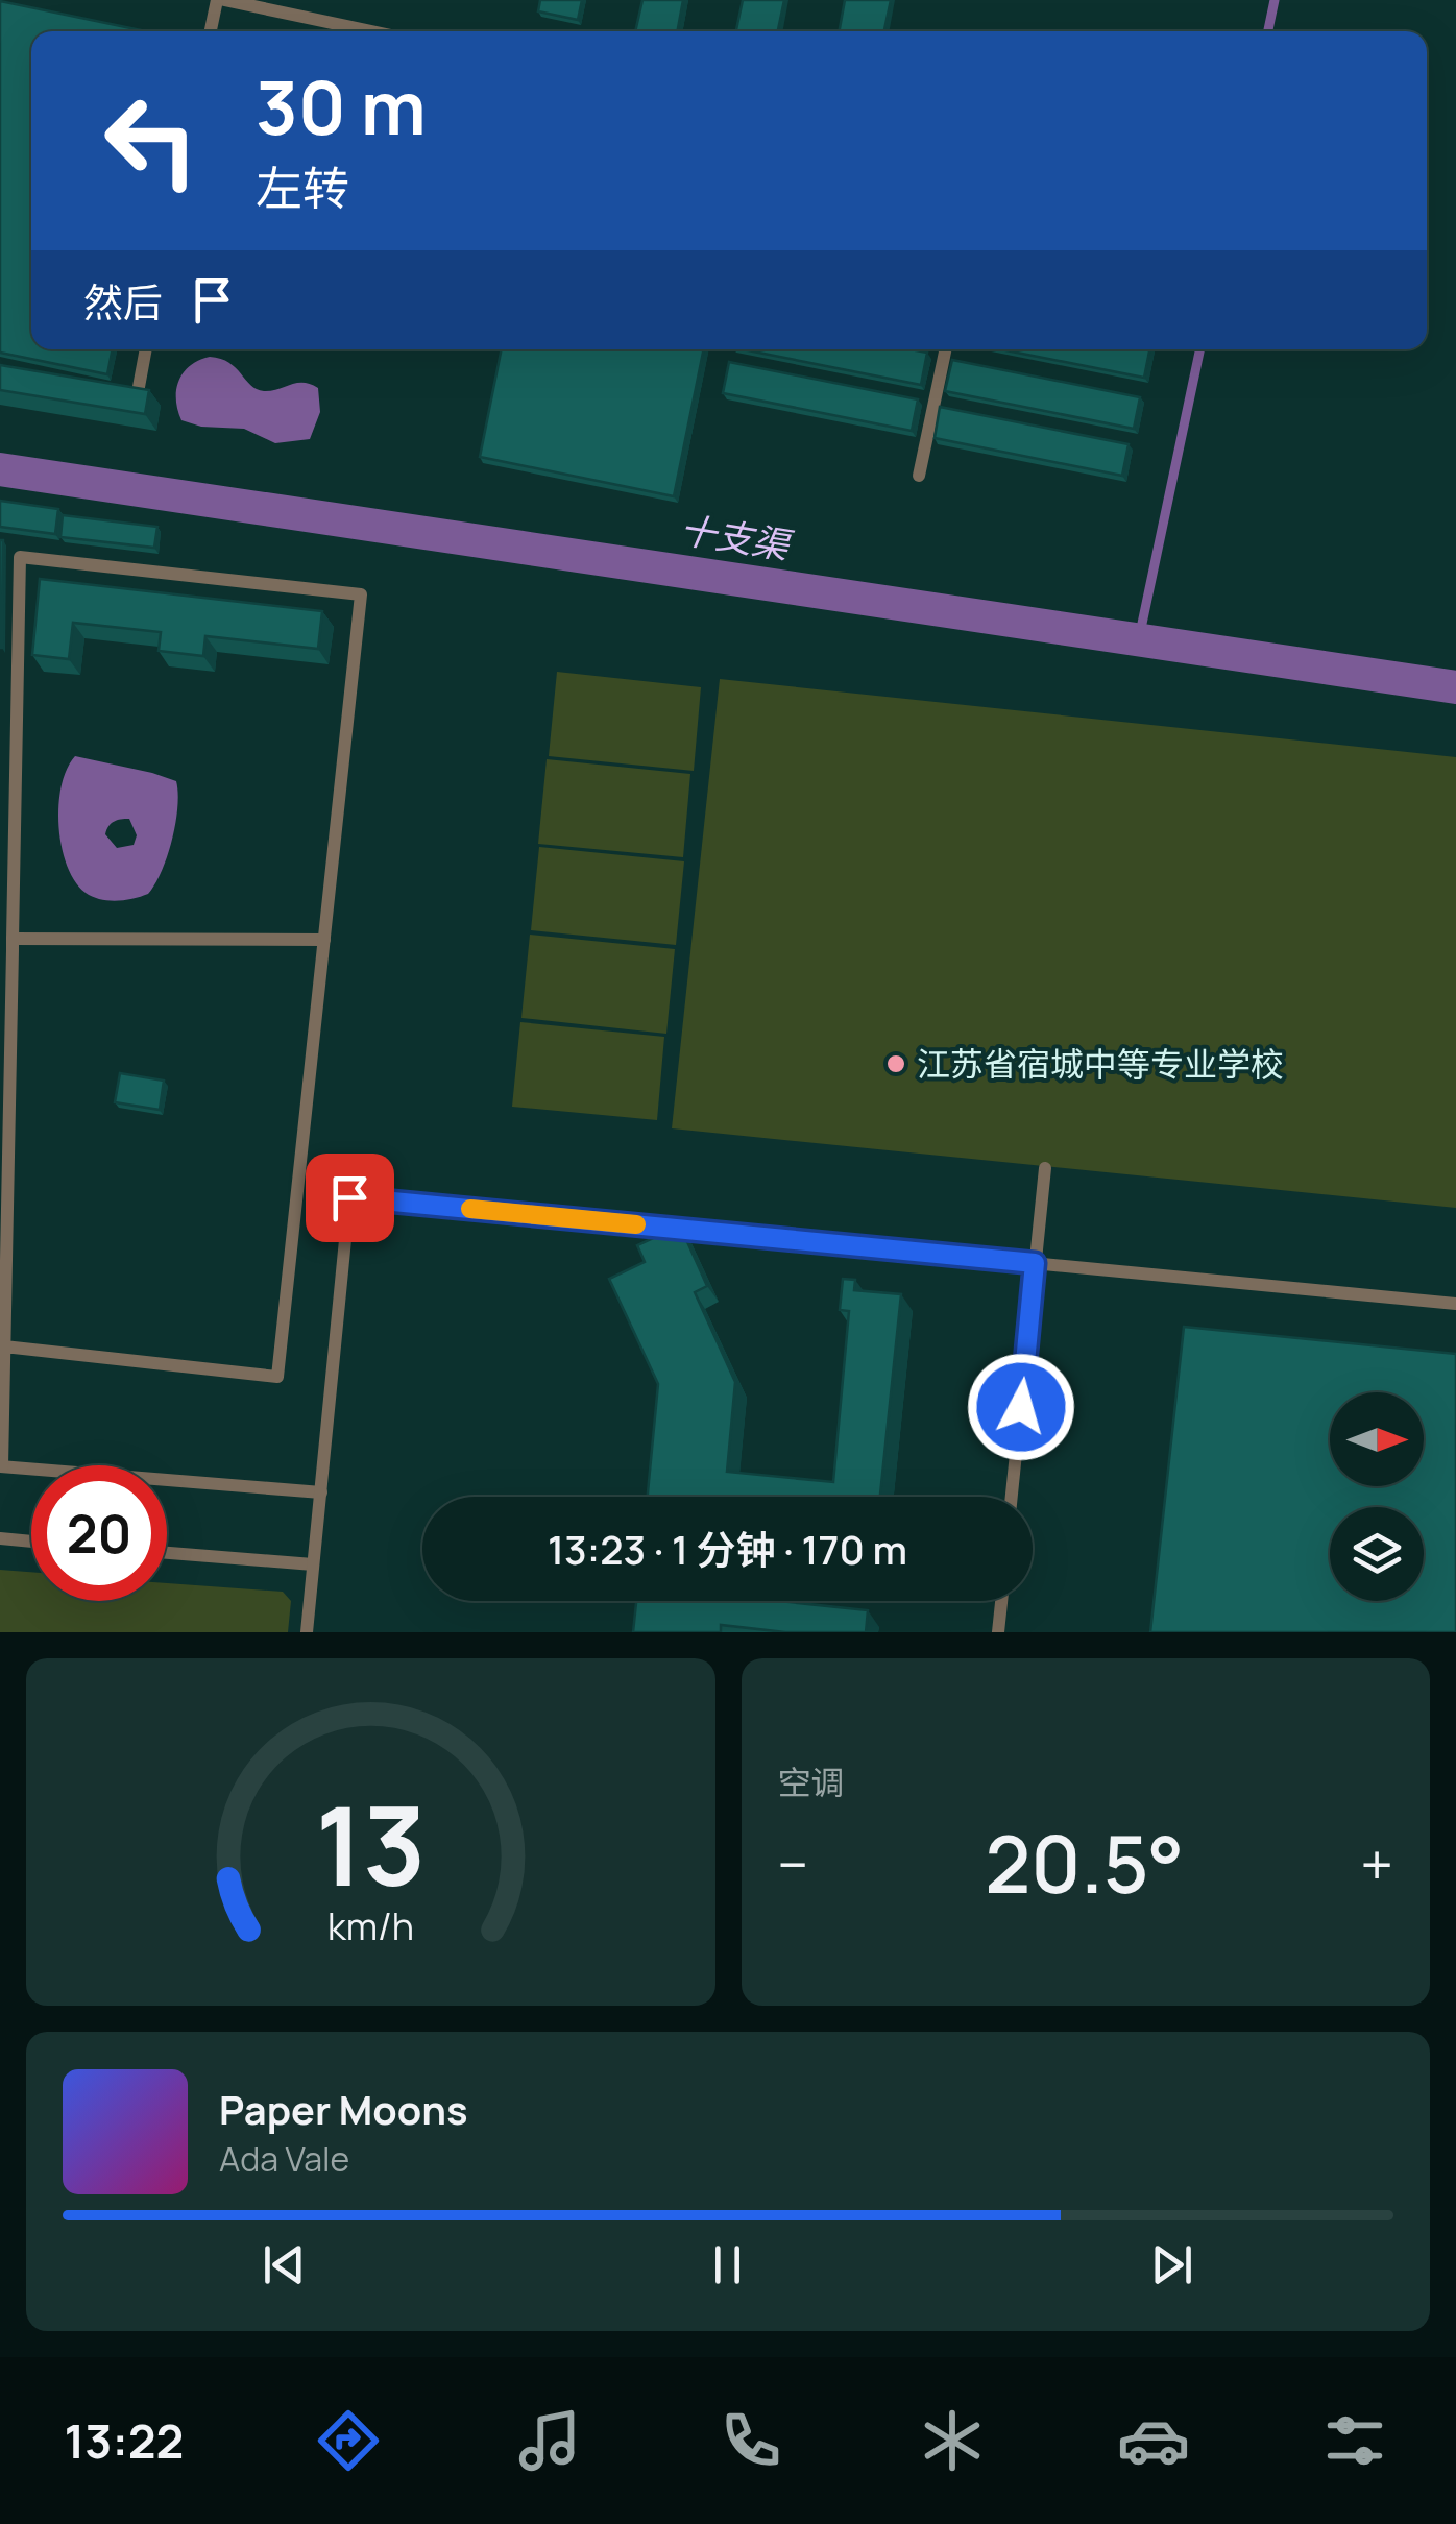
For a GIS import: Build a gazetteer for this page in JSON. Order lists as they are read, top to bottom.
{
  "water": ["十支渠"],
  "places": ["江苏省宿城中等专业学校"],
  "north": "right",
  "page": {
    "turn": ["30 m", "左转"],
    "then": "然后",
    "limit": "20",
    "trip": "13:23 · 1 分钟 · 170 m",
    "tile": "空调",
    "heat": ["−", "20.5°", "+"],
    "song": ["Paper Moons", "Ada Vale"],
    "tabs": "13:22",
    "gauge": ["13", "km/h"]
  }
}
